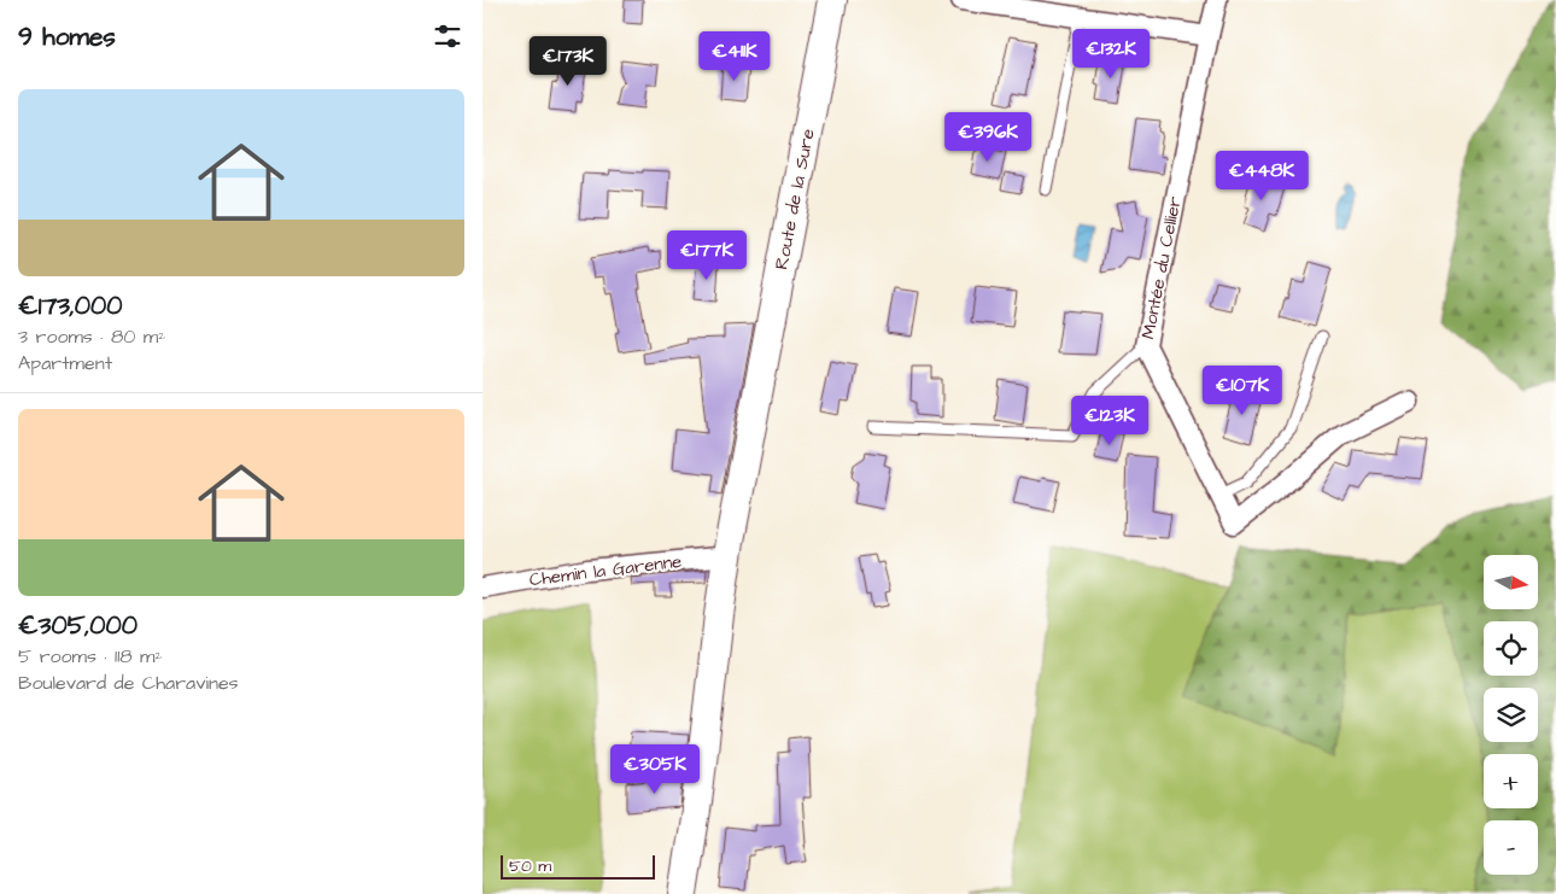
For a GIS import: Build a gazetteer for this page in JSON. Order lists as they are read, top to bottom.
{
  "streets": {
    "main road": ["Route de la Sure"],
    "street": ["Montée du Cellier", "Chemin la Garenne"]
  },
  "crossings": [
    ["Route de la Sure", "Chemin la Garenne"]
  ],
  "scale_bar": "50 m",
  "north": "right",
  "page": {
    "heading": "9 homes",
    "price": [
      "€132K",
      "€411K",
      "€173K",
      "€396K",
      "€448K",
      "€177K",
      "€107K",
      "€123K",
      "€305K"
    ],
    "list": [
      {
        "name": "€173,000",
        "note": "3 rooms · 80 m² · Apartment"
      },
      {
        "name": "€305,000",
        "note": "5 rooms · 118 m² · Boulevard de Charavines"
      }
    ],
    "map_buttons": ["+", "−"],
    "scale": "50 m"
  }
}
